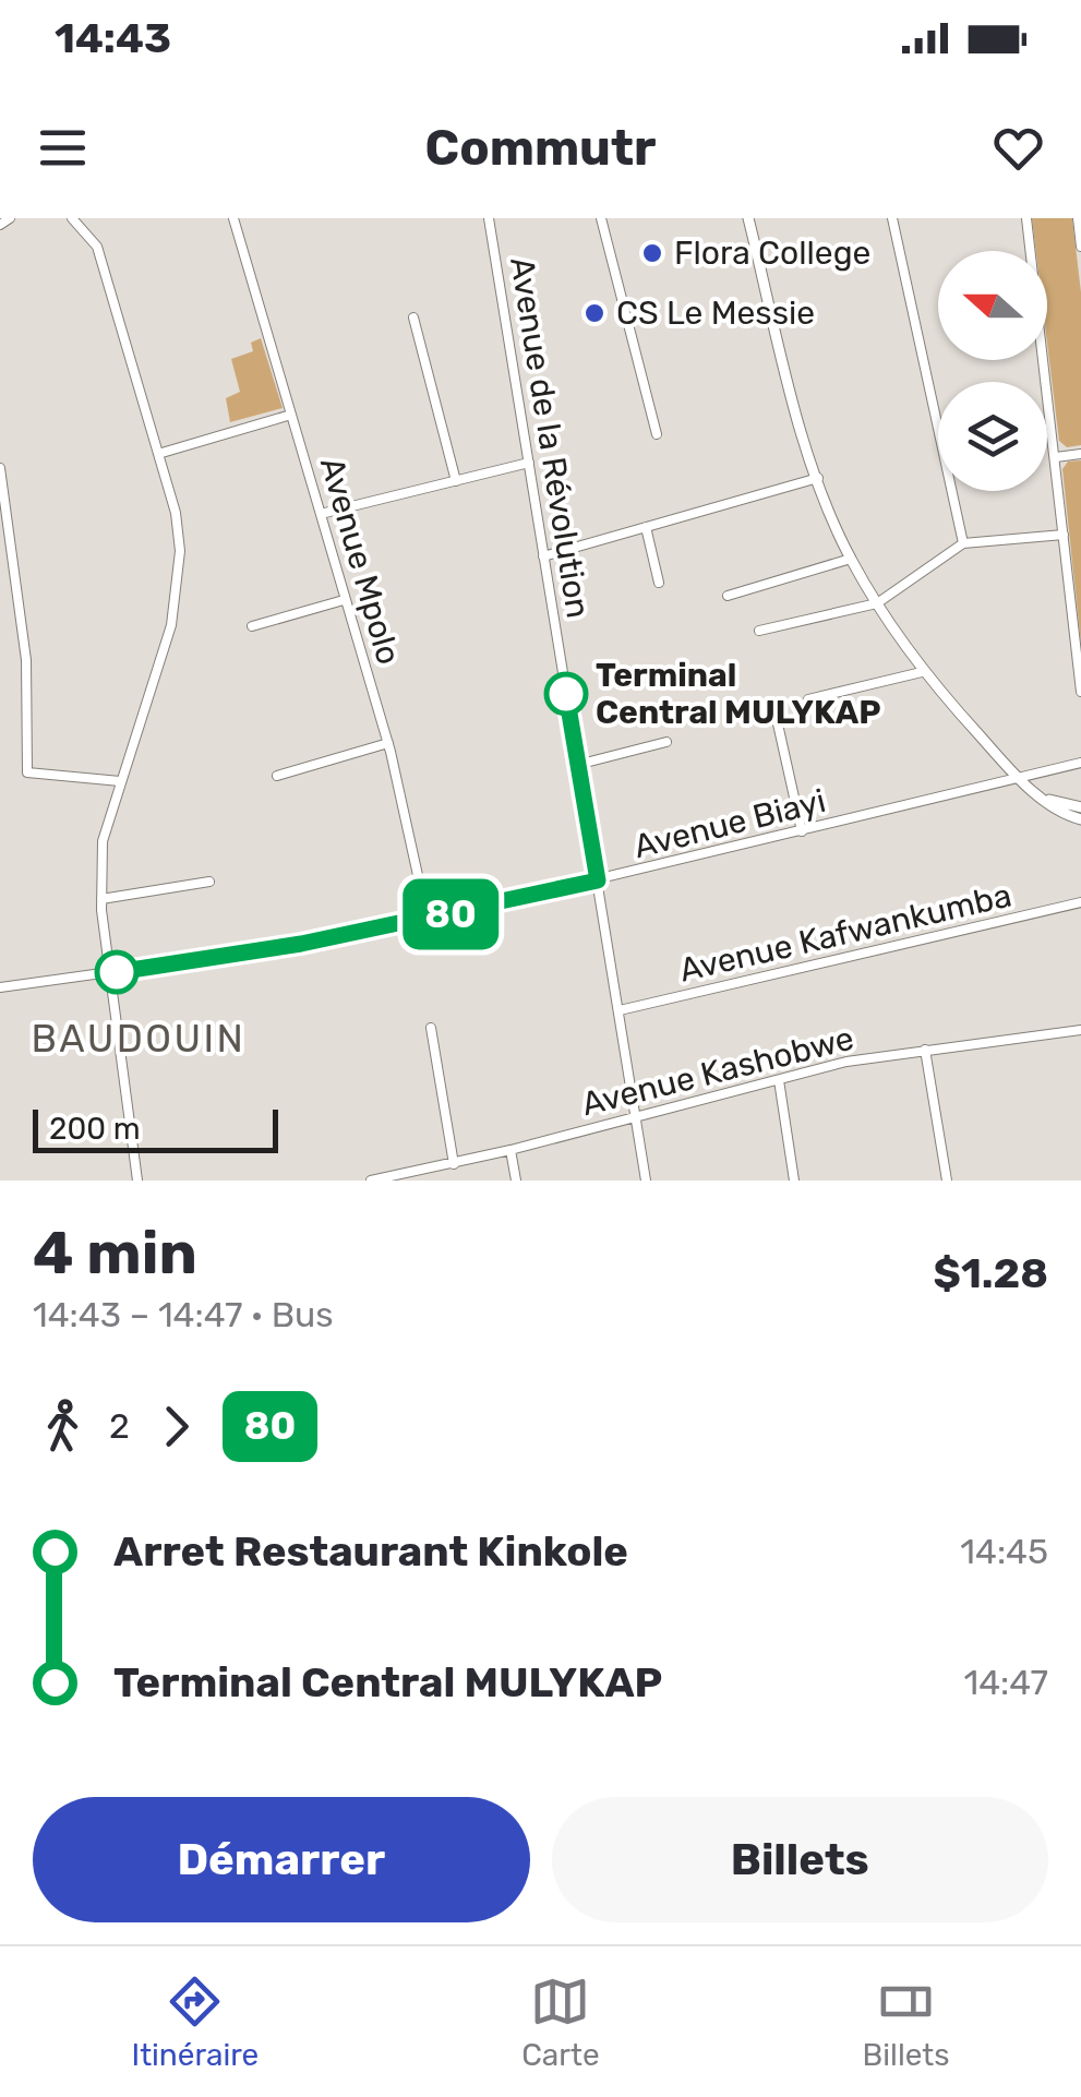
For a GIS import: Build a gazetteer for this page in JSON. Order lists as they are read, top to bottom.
{
  "streets": {
    "street": [
      "Avenue de la Révolution",
      "Avenue Mpolo",
      "Avenue Biayi",
      "Avenue Kafwankumba",
      "Avenue Kashobwe"
    ]
  },
  "crossings": [
    ["Avenue de la Révolution", "Avenue Biayi"],
    ["Avenue de la Révolution", "Avenue Kafwankumba"],
    ["Avenue de la Révolution", "Avenue Kashobwe"],
    ["Avenue Mpolo", "Avenue Biayi"]
  ],
  "districts": ["BAUDOUIN"],
  "places": ["Flora College", "CS Le Messie", "Terminal Central MULYKAP"],
  "lines": ["bus line 80"],
  "scale_bar": "200 m",
  "north": "left",
  "page": {
    "status": "14:43",
    "header": "Commutr",
    "on_map": "80",
    "scale": "200 m",
    "heading": ["4 min", "14:43 – 14:47 · Bus", "$1.28"],
    "legs": ["2", "80"],
    "list": [
      {
        "name": "Arret Restaurant Kinkole",
        "value": "14:45"
      },
      {
        "name": "Terminal Central MULYKAP",
        "value": "14:47"
      }
    ],
    "buttons": ["Démarrer", "Billets"],
    "tabs": ["Itinéraire", "Carte", "Billets"]
  }
}
